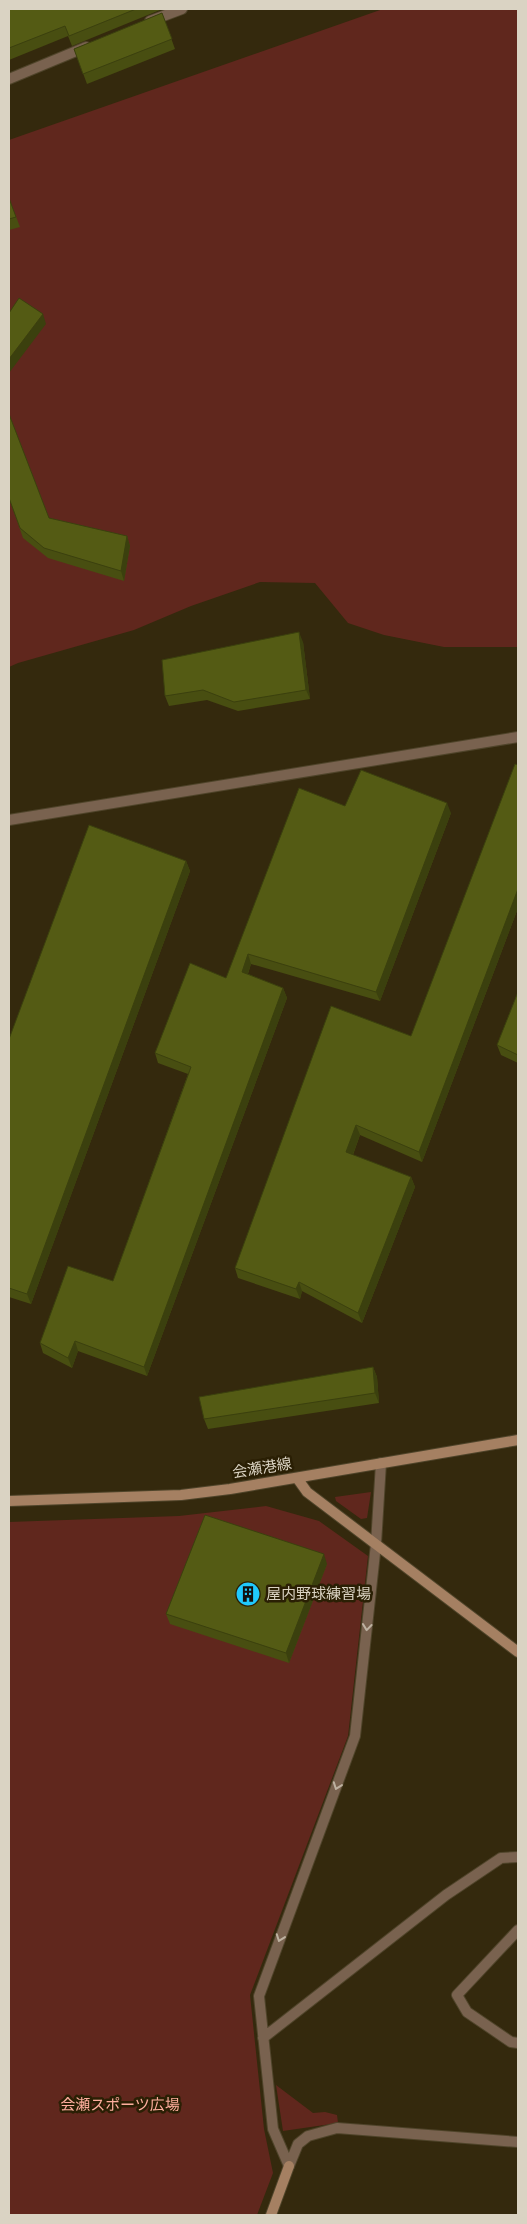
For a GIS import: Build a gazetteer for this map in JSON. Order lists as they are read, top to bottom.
{
  "streets": {
    "main road": ["会瀬港線"]
  },
  "parks": ["会瀬スポーツ広場"],
  "places": {
    "building": ["屋内野球練習場"]
  }
}
